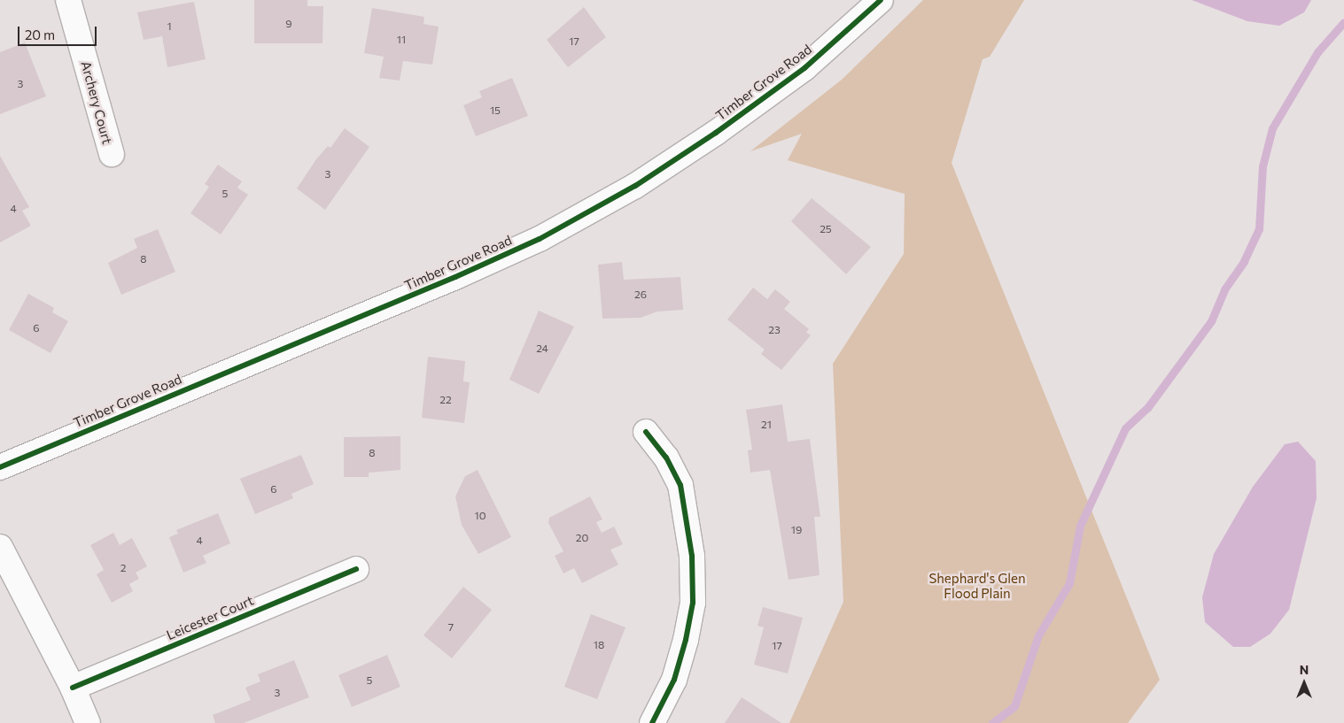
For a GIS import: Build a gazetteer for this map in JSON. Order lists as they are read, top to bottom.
{
  "streets": {
    "street": ["Timber Grove Road", "Archery Court", "Leicester Court"]
  },
  "parks": ["Shephard's Glen Flood Plain"],
  "house_numbers": [
    "9",
    "1",
    "11",
    "17",
    "3",
    "15",
    "3",
    "5",
    "4",
    "25",
    "8",
    "26",
    "6",
    "23",
    "24",
    "22",
    "21",
    "8",
    "6",
    "10",
    "19",
    "20",
    "4",
    "2",
    "7",
    "18",
    "17",
    "5",
    "3"
  ],
  "scale_bar": "20 m",
  "north": "top"
}
